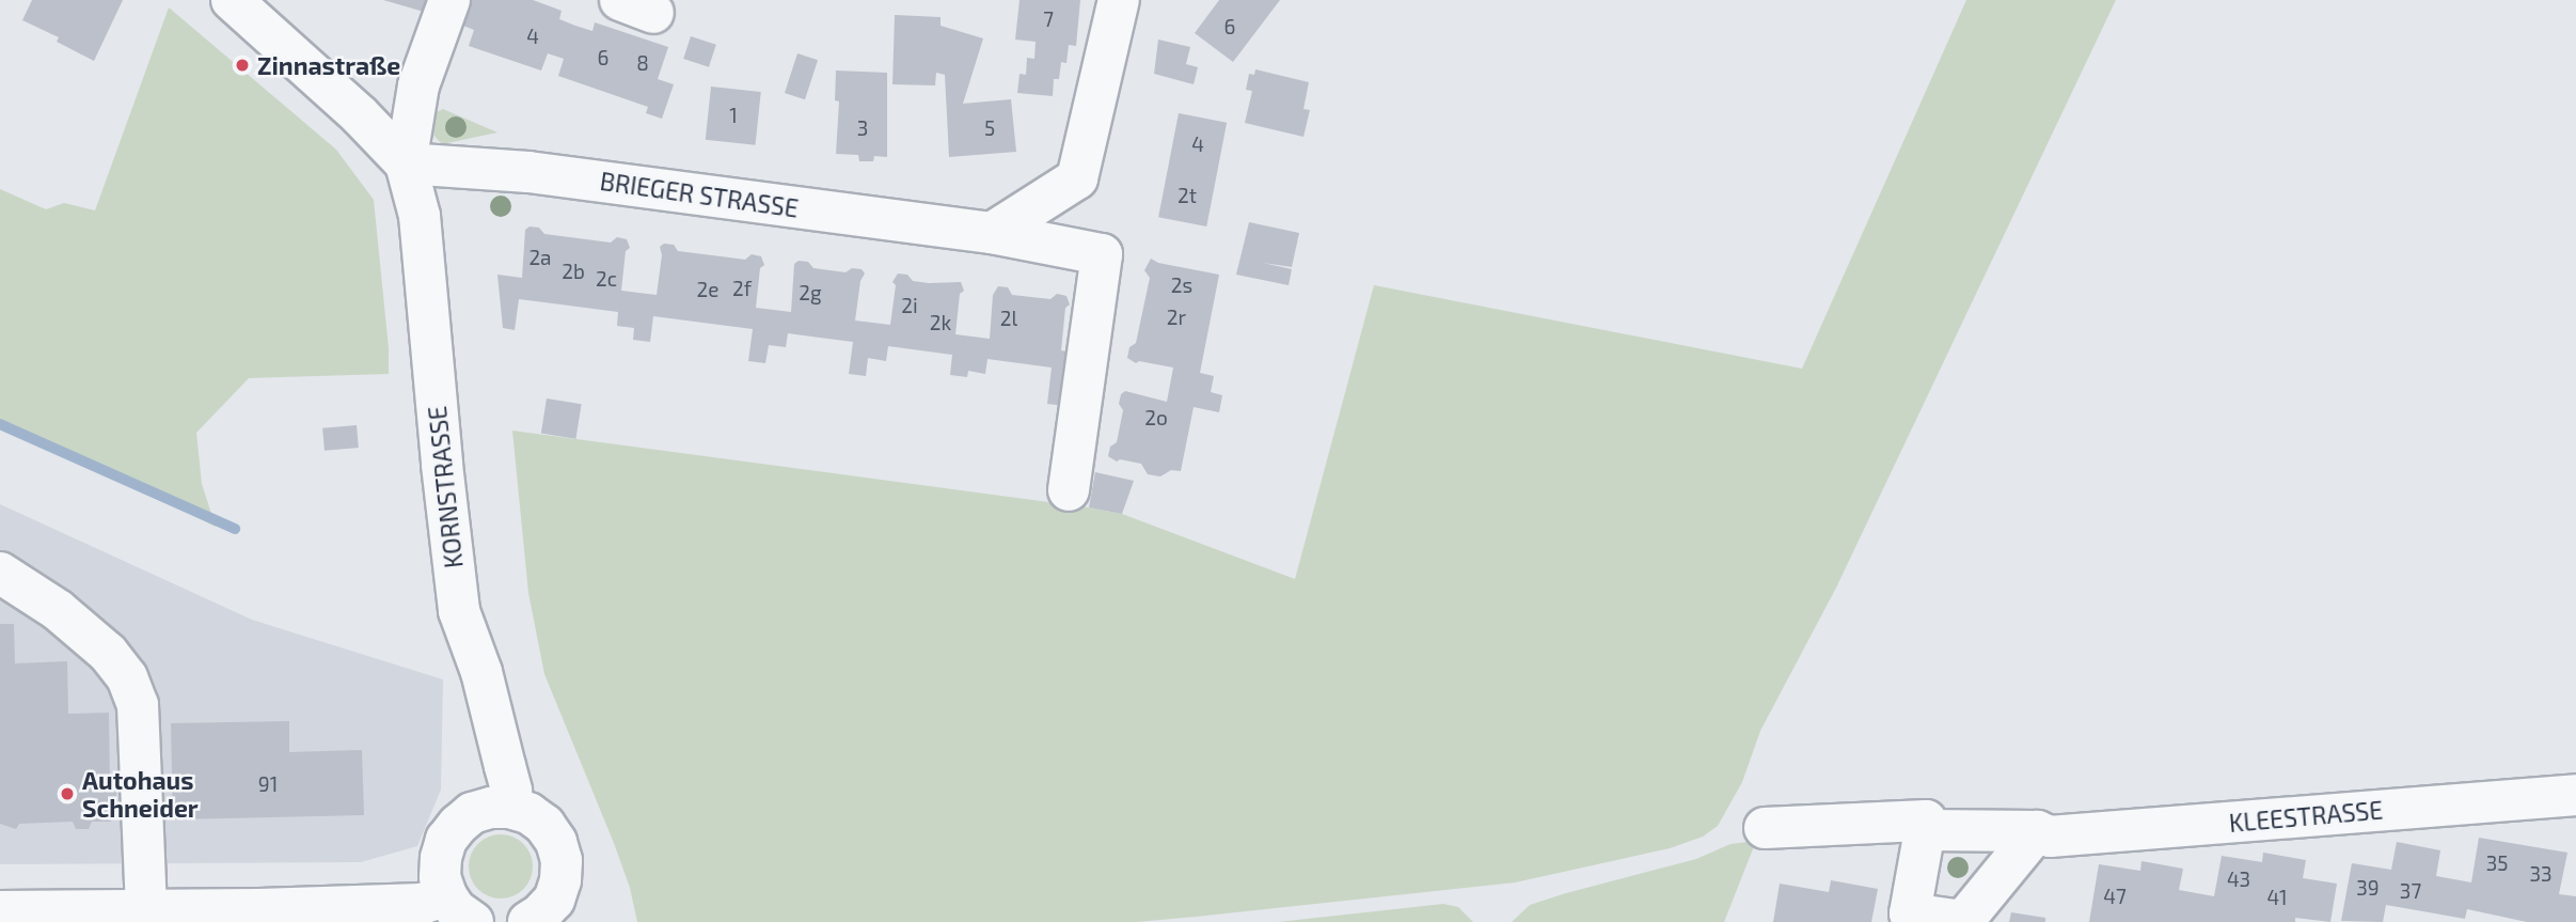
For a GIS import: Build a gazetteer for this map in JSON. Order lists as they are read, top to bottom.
{
  "streets": {
    "street": ["BRIEGER STRASSE", "KORNSTRASSE", "KLEESTRASSE"]
  },
  "crossings": [
    ["BRIEGER STRASSE", "KORNSTRASSE"]
  ],
  "places": ["Zinnastraße", "Autohaus Schneider"],
  "house_numbers": [
    "7",
    "6",
    "4",
    "6",
    "8",
    "1",
    "3",
    "5",
    "4",
    "2t",
    "2a",
    "2b",
    "2c",
    "2s",
    "2f",
    "2e",
    "2g",
    "2i",
    "2r",
    "2l",
    "2k",
    "2o",
    "91",
    "35",
    "33",
    "43",
    "39",
    "37",
    "47",
    "41"
  ]
}
